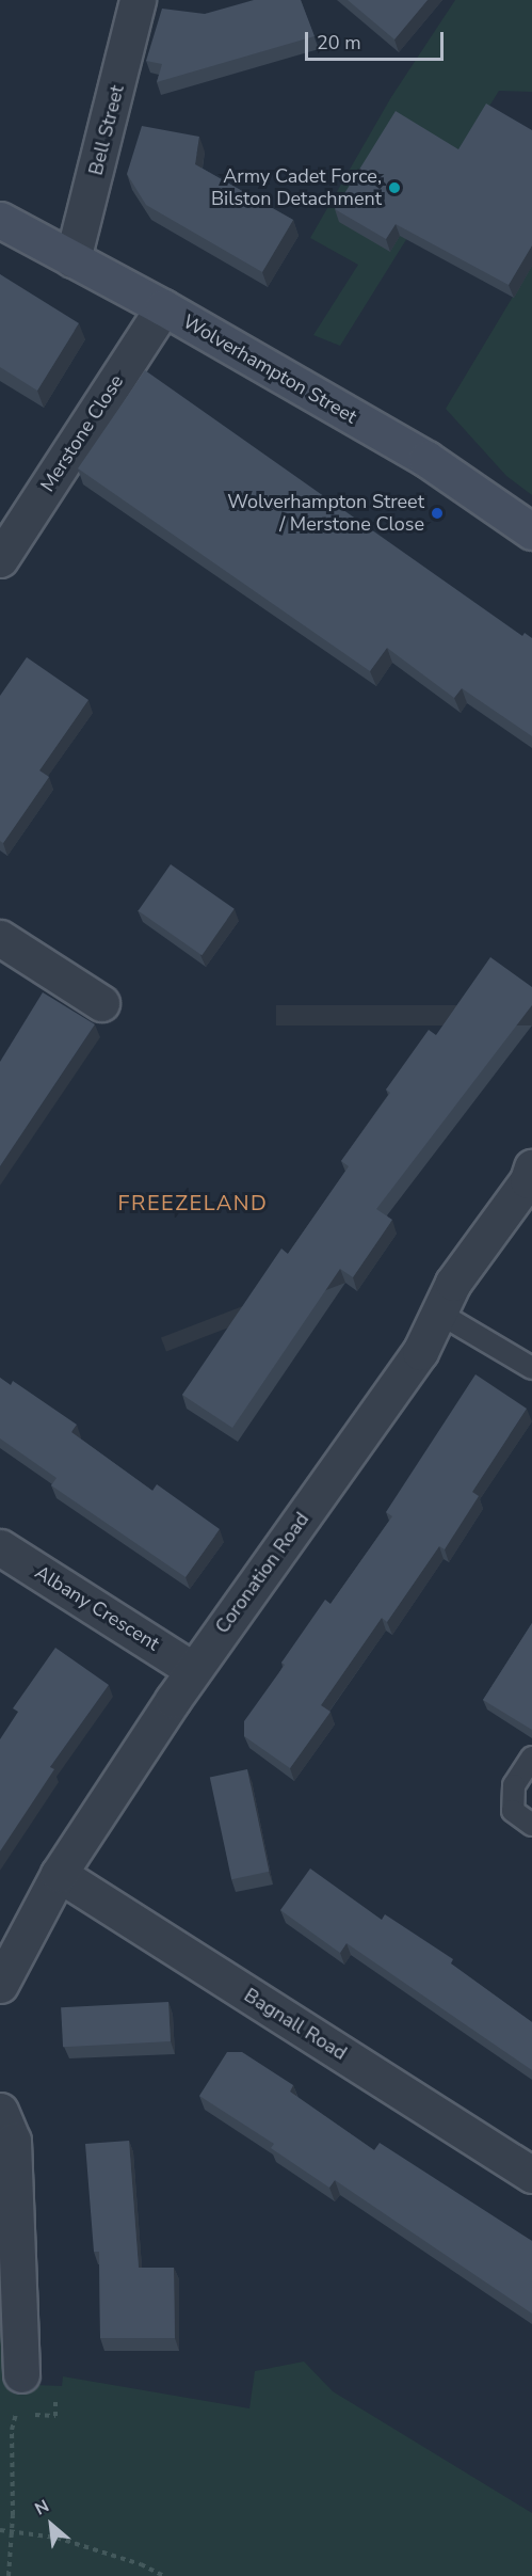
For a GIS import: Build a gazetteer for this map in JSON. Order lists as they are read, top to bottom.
{
  "streets": {
    "main road": ["Wolverhampton Street"],
    "street": [
      "Bell Street",
      "Merstone Close",
      "Coronation Road",
      "Albany Crescent",
      "Bagnall Road"
    ]
  },
  "crossings": [
    ["Bell Street", "Wolverhampton Street"],
    ["Wolverhampton Street", "Merstone Close"],
    ["Coronation Road", "Albany Crescent"],
    ["Coronation Road", "Bagnall Road"]
  ],
  "districts": ["FREEZELAND"],
  "places": ["Army Cadet Force, Bilston Detachment", "Wolverhampton Street / Merstone Close"],
  "scale_bar": "20 m",
  "north": "top left"
}
